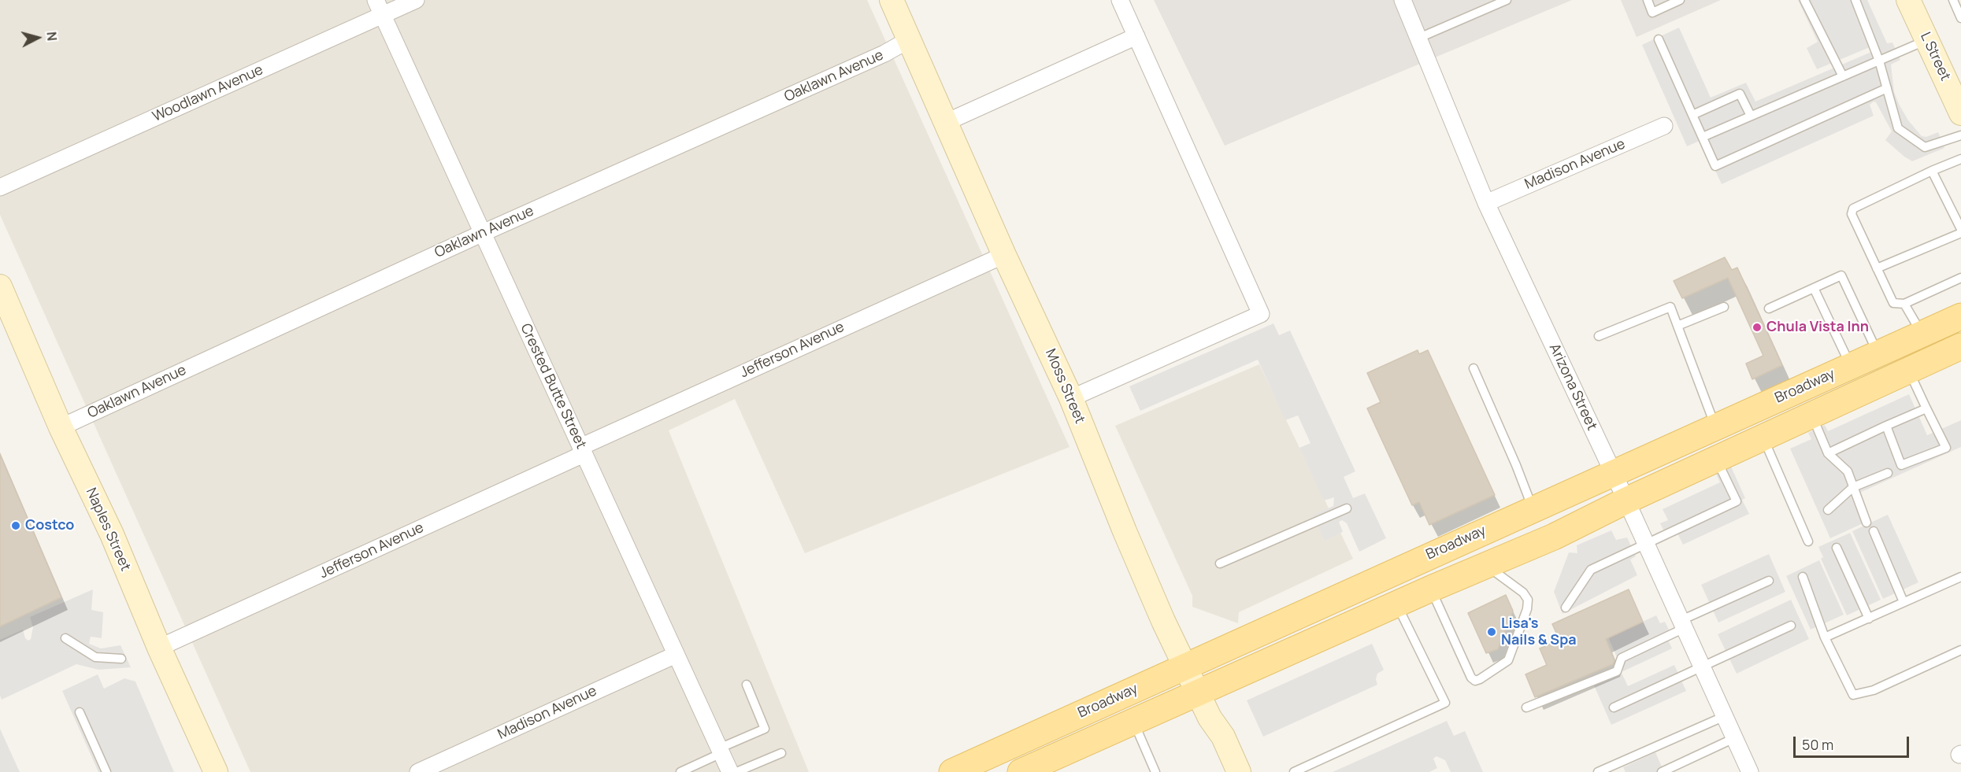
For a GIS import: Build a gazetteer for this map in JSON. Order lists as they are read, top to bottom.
{
  "streets": {
    "main road": ["Broadway"],
    "street": [
      "L Street",
      "Oaklawn Avenue",
      "Woodlawn Avenue",
      "Madison Avenue",
      "Jefferson Avenue",
      "Crested Butte Street",
      "Moss Street",
      "Arizona Street",
      "Naples Street"
    ]
  },
  "crossings": [
    ["Oaklawn Avenue", "Crested Butte Street"],
    ["Oaklawn Avenue", "Moss Street"],
    ["Oaklawn Avenue", "Naples Street"],
    ["Woodlawn Avenue", "Crested Butte Street"],
    ["Madison Avenue", "Crested Butte Street"],
    ["Madison Avenue", "Arizona Street"],
    ["Jefferson Avenue", "Crested Butte Street"],
    ["Jefferson Avenue", "Moss Street"],
    ["Jefferson Avenue", "Naples Street"],
    ["Moss Street", "Broadway"],
    ["Broadway", "Arizona Street"]
  ],
  "places": ["Chula Vista Inn", "Costco", "Lisa's Nails & Spa"],
  "scale_bar": "50 m",
  "north": "right"
}
